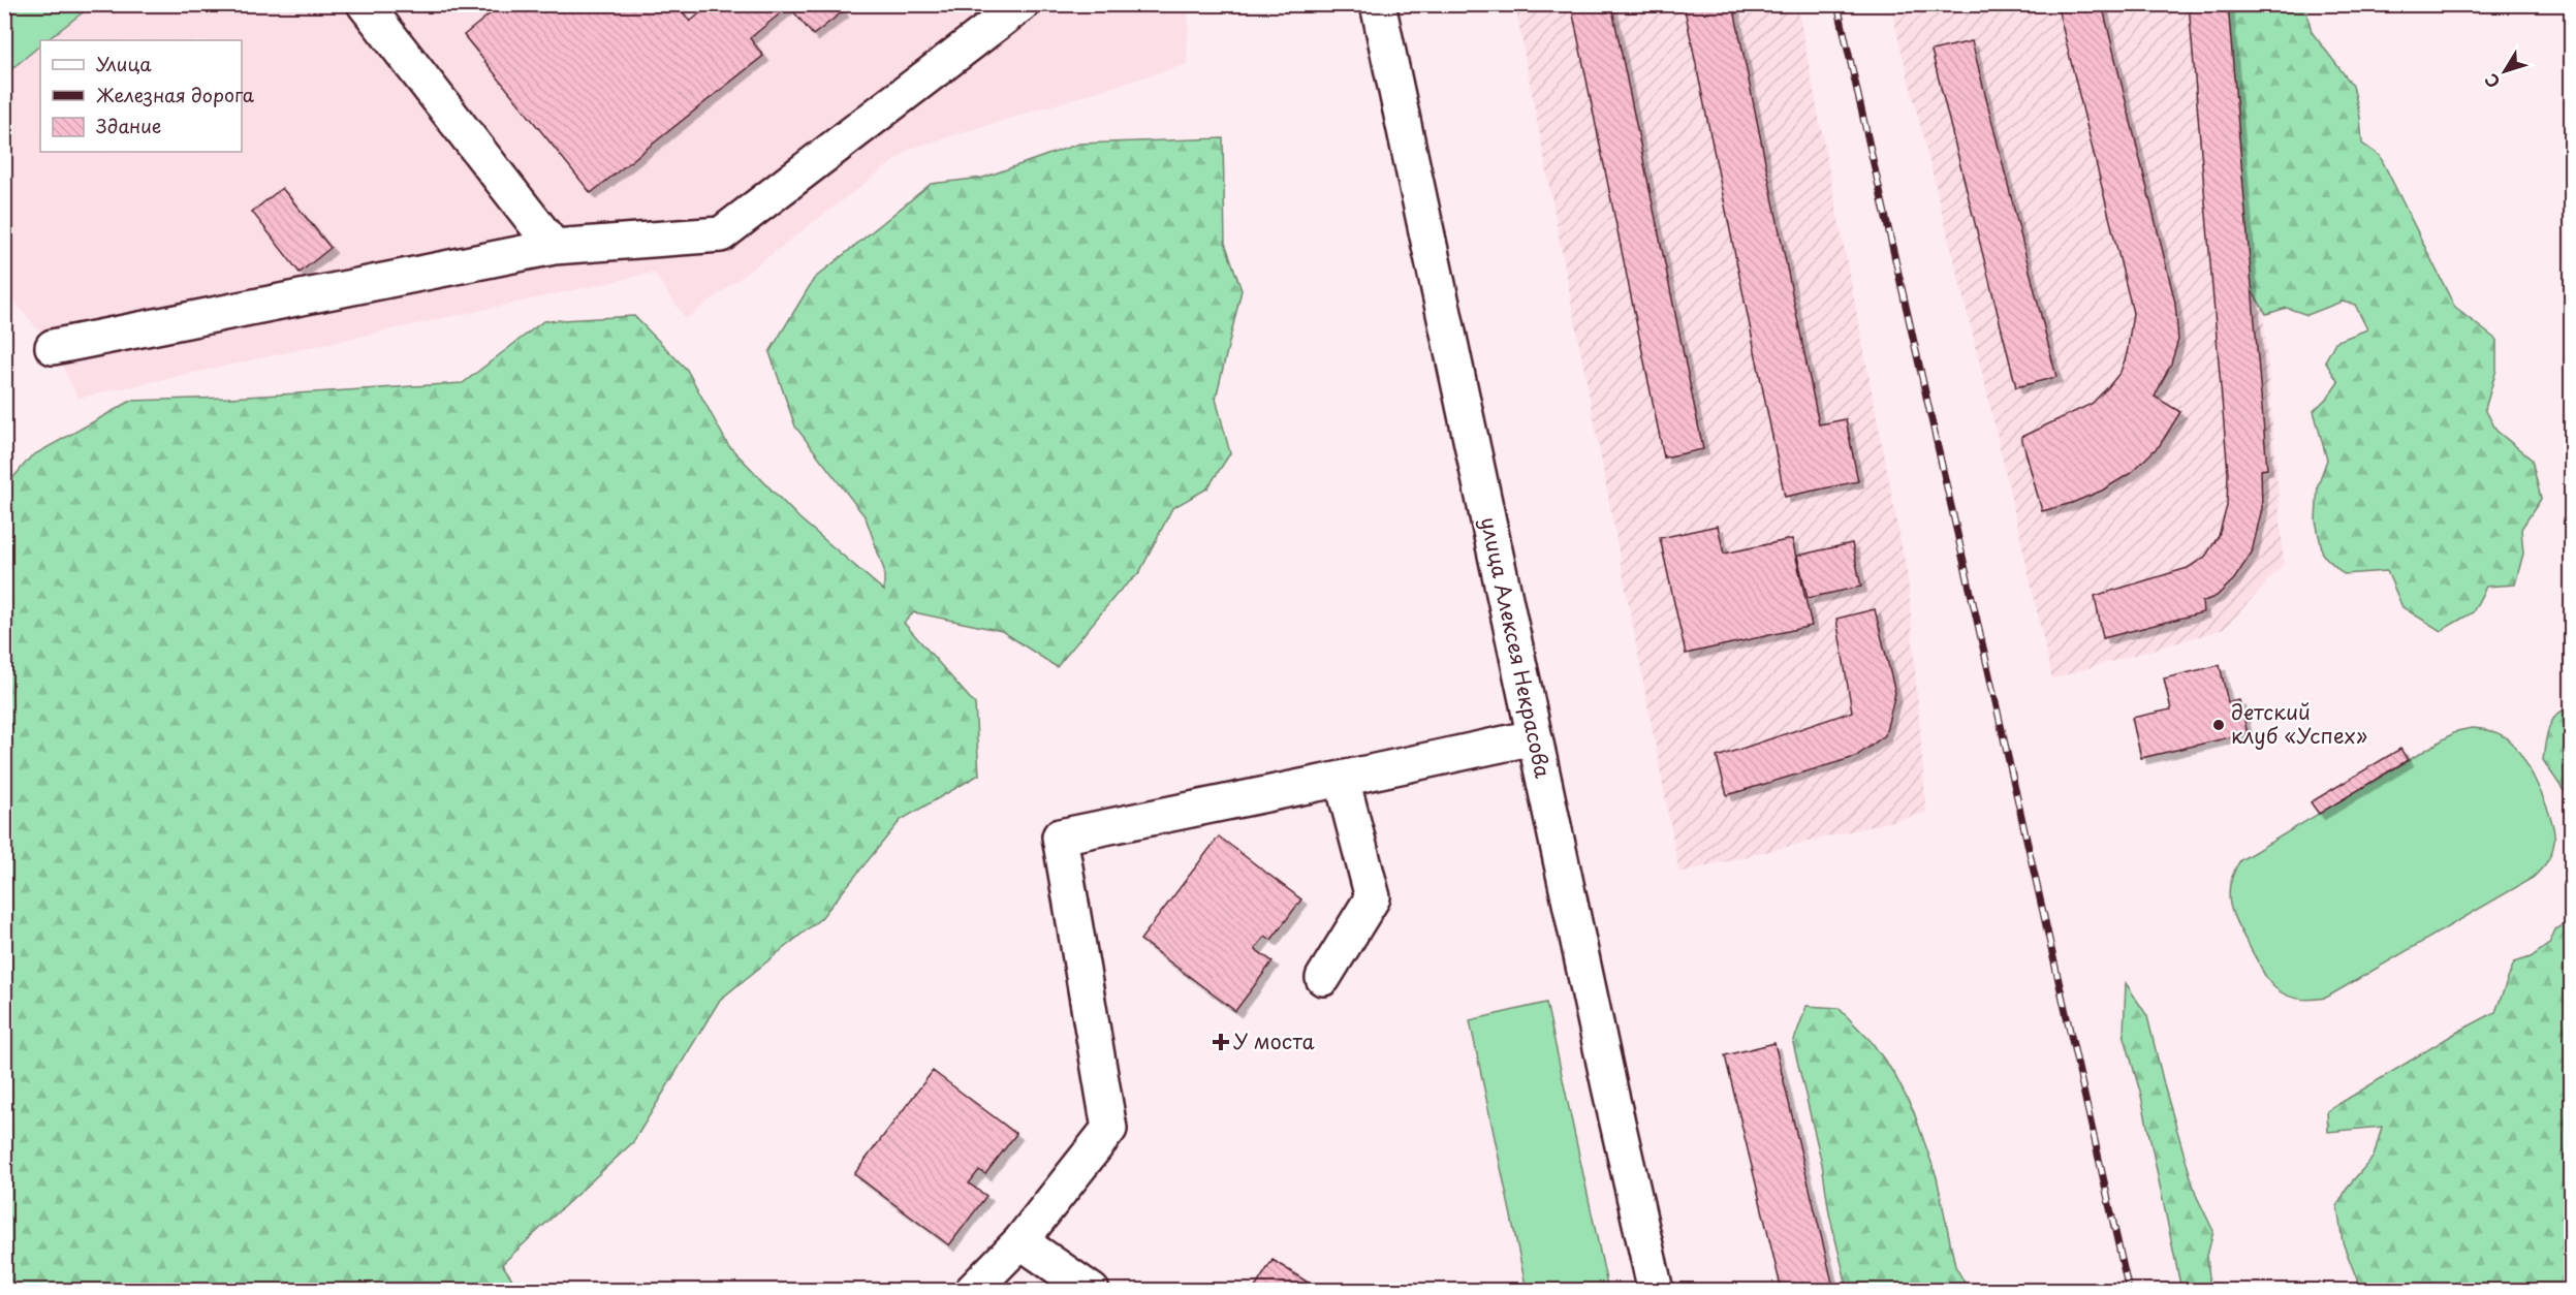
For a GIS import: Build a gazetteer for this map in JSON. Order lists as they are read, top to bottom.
{
  "streets": {
    "street": ["улица Алексея Некрасова"]
  },
  "places": {
    "other": ["детский клуб «Успех»"],
    "health": ["У моста"]
  },
  "legend": ["Улица", "Железная дорога", "Здание"],
  "north": "bottom left"
}
